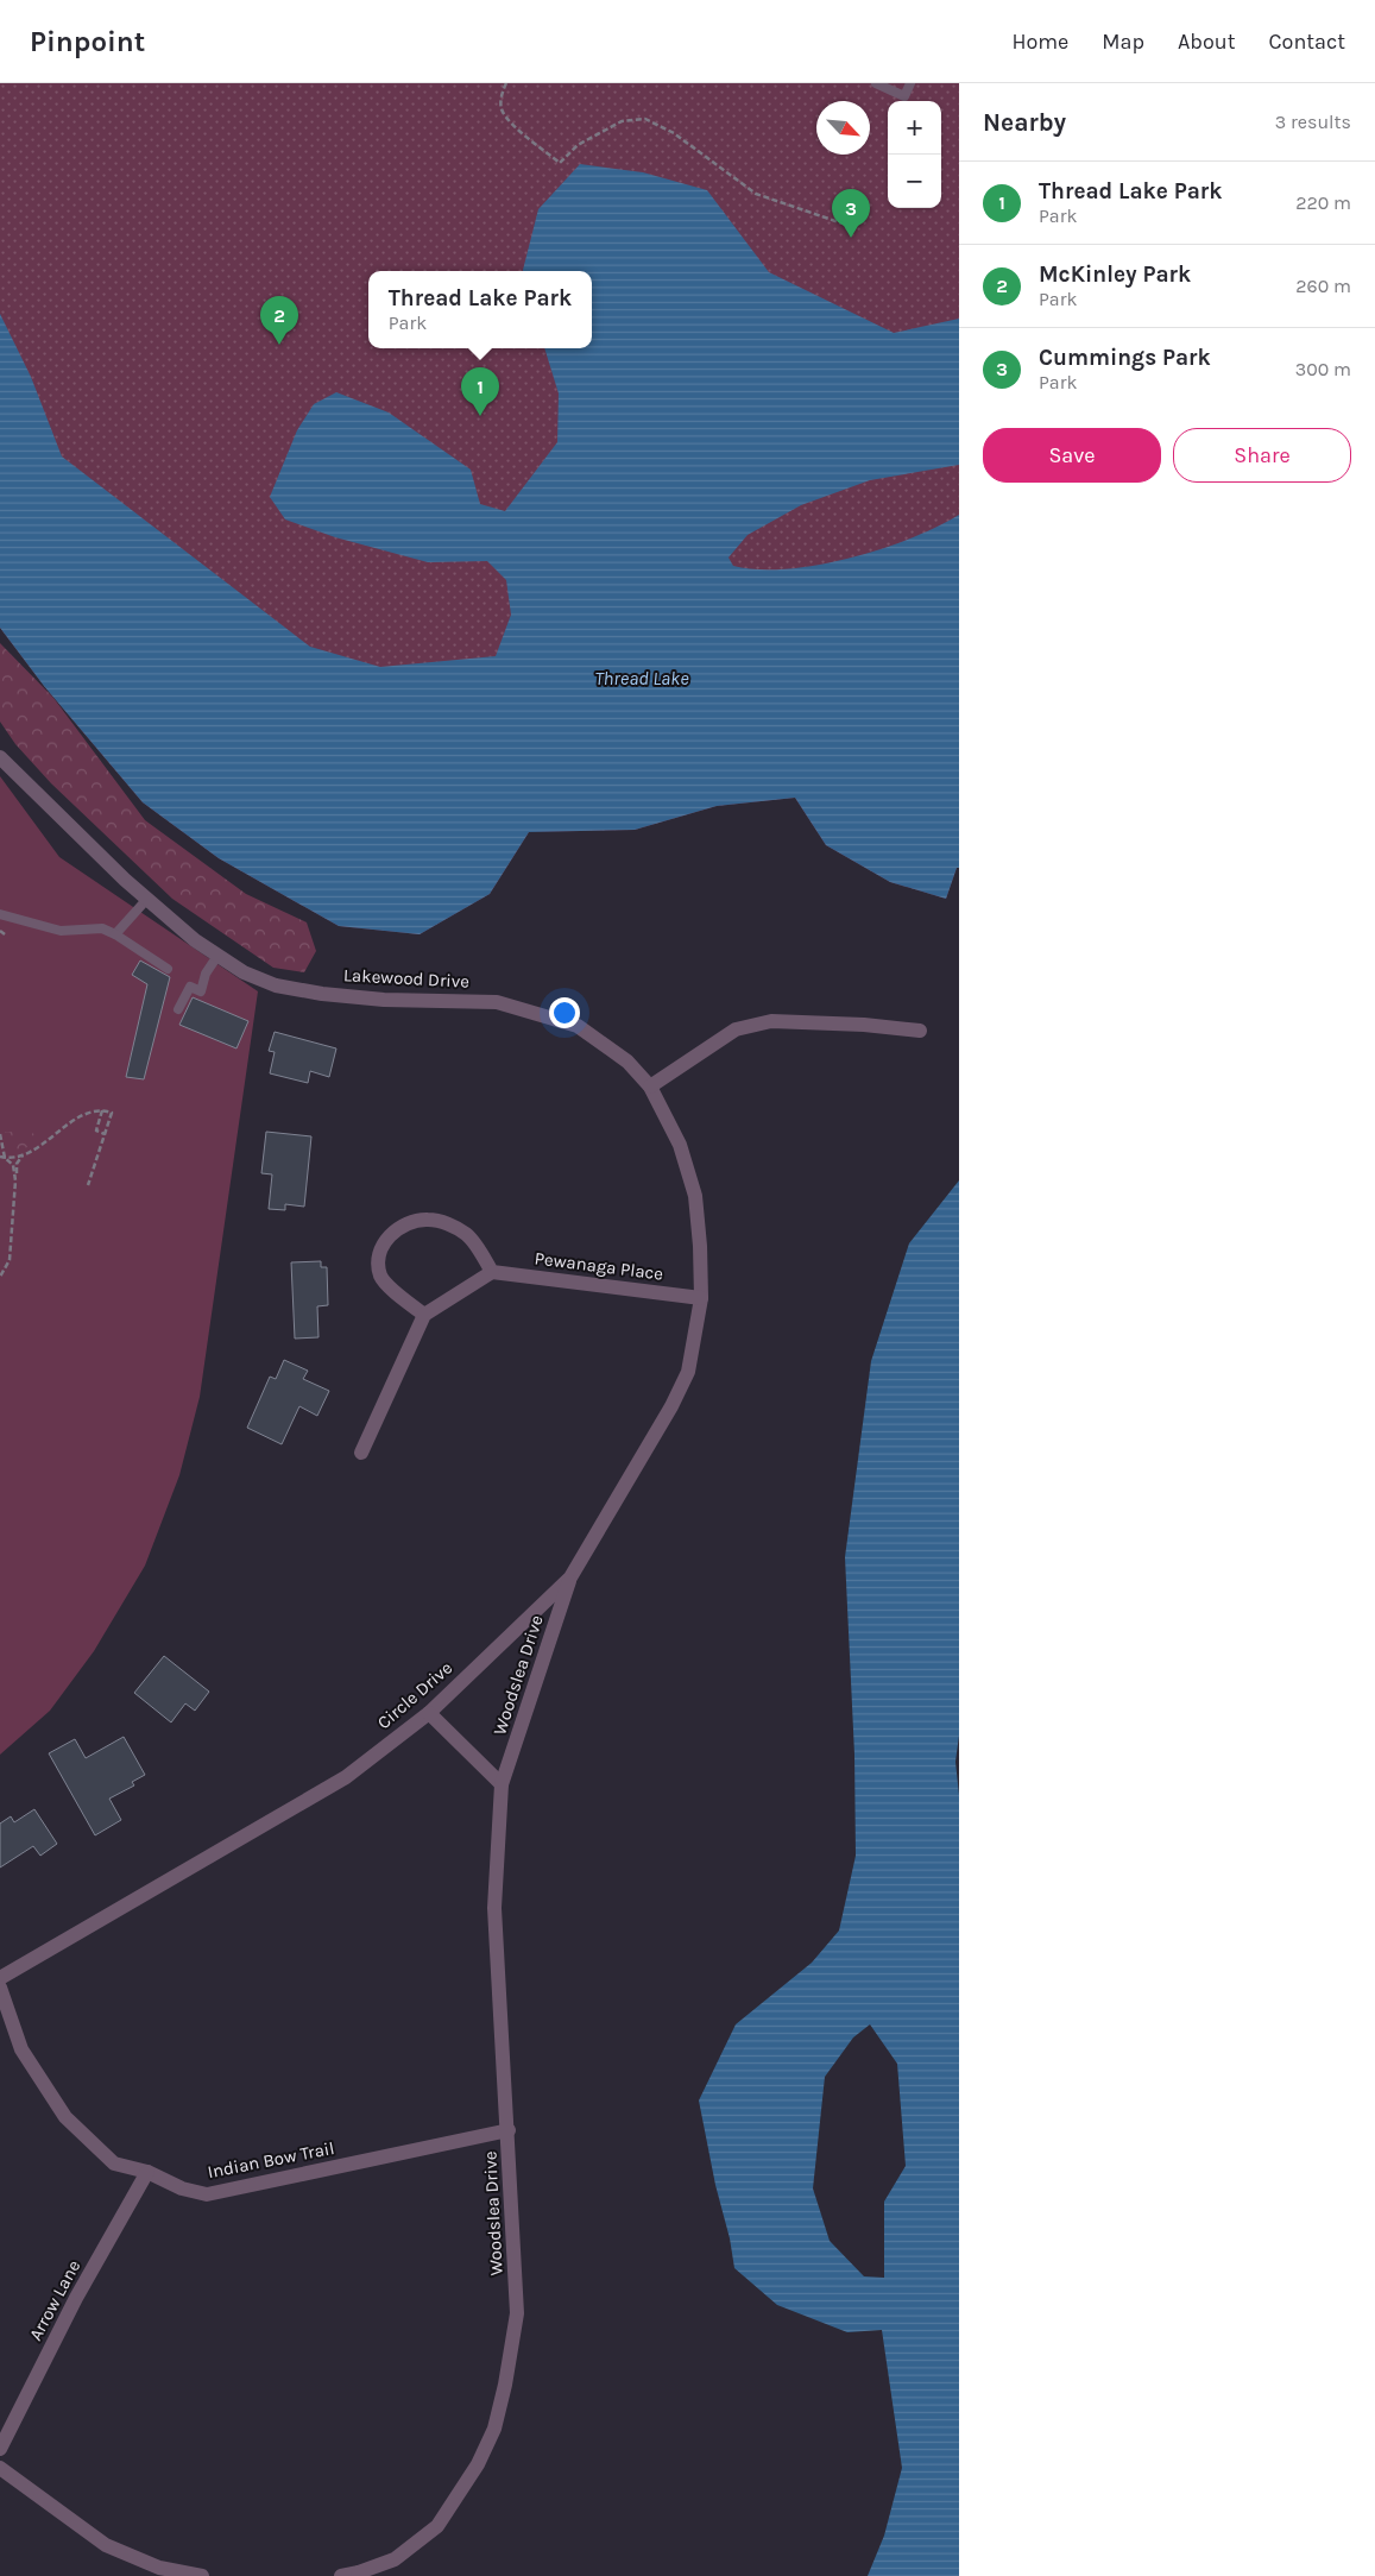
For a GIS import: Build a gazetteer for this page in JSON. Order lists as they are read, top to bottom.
{
  "streets": {
    "street": [
      "Lakewood Drive",
      "Pewanaga Place",
      "Woodslea Drive",
      "Circle Drive",
      "Indian Bow Trail",
      "Arrow Lane"
    ]
  },
  "crossings": [
    ["Lakewood Drive", "Pewanaga Place"],
    ["Lakewood Drive", "Circle Drive"],
    ["Pewanaga Place", "Circle Drive"],
    ["Woodslea Drive", "Circle Drive"],
    ["Woodslea Drive", "Indian Bow Trail"],
    ["Indian Bow Trail", "Arrow Lane"]
  ],
  "water": ["Thread Lake"],
  "north": "bottom right",
  "page": {
    "header": "Pinpoint",
    "nav": [
      "Home",
      "Map",
      "About",
      "Contact"
    ],
    "heading": ["Nearby", "3 results"],
    "map_buttons": ["+", "−"],
    "list": [
      {
        "mark": "1",
        "name": "Thread Lake Park",
        "note": "Park",
        "value": "220 m"
      },
      {
        "mark": "2",
        "name": "McKinley Park",
        "note": "Park",
        "value": "260 m"
      },
      {
        "mark": "3",
        "name": "Cummings Park",
        "note": "Park",
        "value": "300 m"
      }
    ],
    "pins": ["3", "2", "1"],
    "popup": ["Thread Lake Park", "Park"],
    "buttons": ["Save", "Share"]
  }
}
